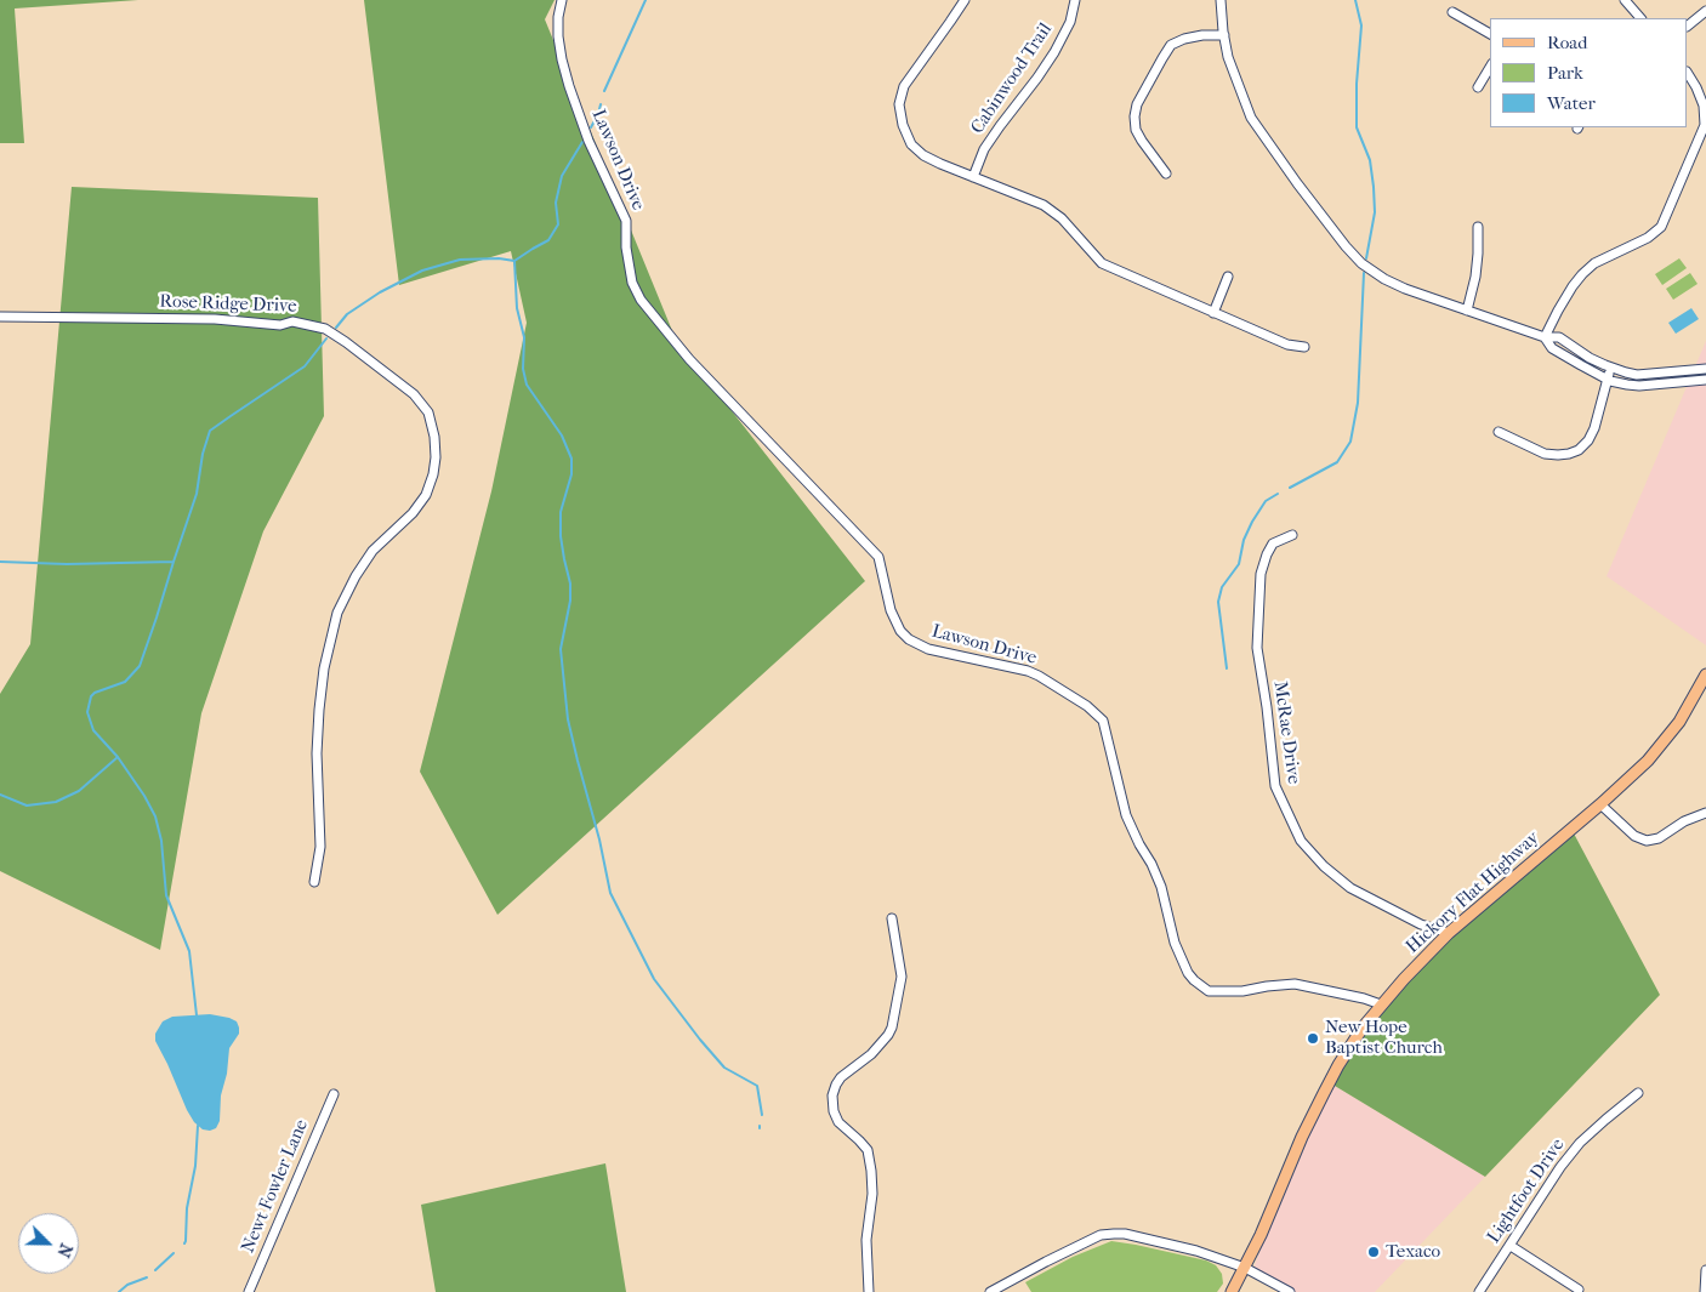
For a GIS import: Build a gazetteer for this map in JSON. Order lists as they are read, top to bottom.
{
  "streets": {
    "main road": ["Hickory Flat Highway"],
    "street": [
      "Cabinwood Trail",
      "Lawson Drive",
      "Rose Ridge Drive",
      "McRae Drive",
      "Newt Fowler Lane",
      "Lightfoot Drive"
    ]
  },
  "crossings": [
    ["Lawson Drive", "Hickory Flat Highway"],
    ["McRae Drive", "Hickory Flat Highway"]
  ],
  "places": ["New Hope Baptist Church", "Texaco"],
  "legend": ["Road", "Park", "Water"],
  "north": "bottom right"
}
